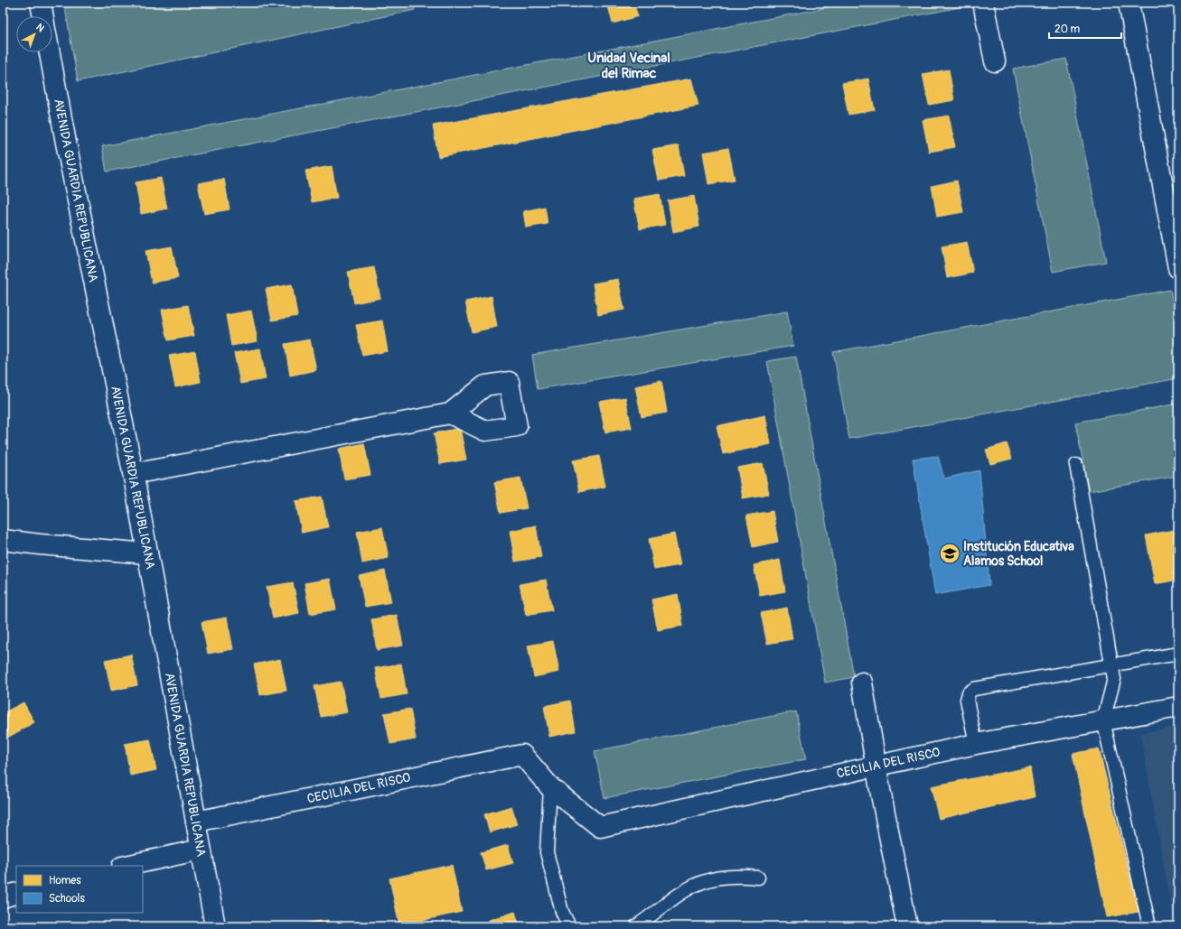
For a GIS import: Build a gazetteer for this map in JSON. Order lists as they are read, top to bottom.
{
  "streets": {
    "street": ["AVENIDA GUARDIA REPUBLICANA", "CECILIA DEL RISCO"]
  },
  "crossings": [
    ["AVENIDA GUARDIA REPUBLICANA", "CECILIA DEL RISCO"]
  ],
  "districts": ["Unidad Vecinal del Rimac"],
  "places": {
    "school or university": ["Institución Educativa Alamos School"]
  },
  "legend": ["Homes", "Schools"],
  "scale_bar": "20 m",
  "north": "top right"
}
